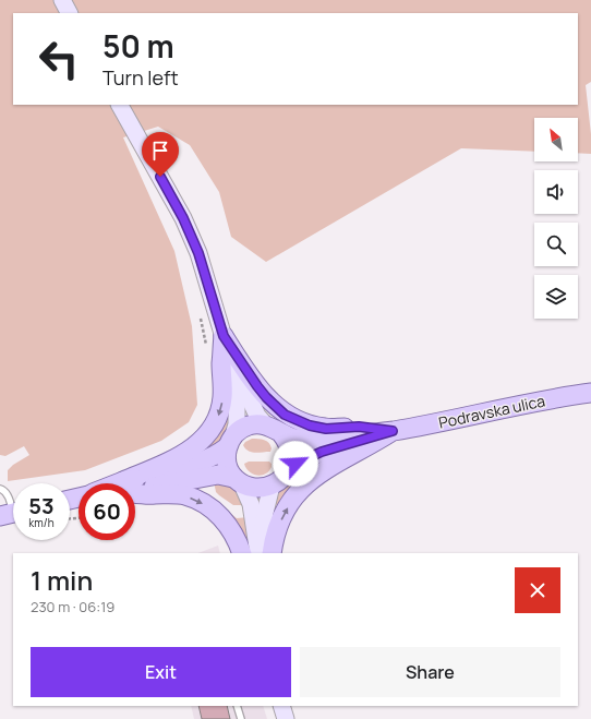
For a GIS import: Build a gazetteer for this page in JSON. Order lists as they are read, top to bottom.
{
  "streets": {
    "main road": ["Podravska ulica"]
  },
  "north": "top left",
  "page": {
    "turn": ["50 m", "Turn left"],
    "speed": "53 km/h",
    "limit": "60",
    "heading": ["1 min", "230 m · 06:19"],
    "buttons": ["Exit", "Share"]
  }
}
